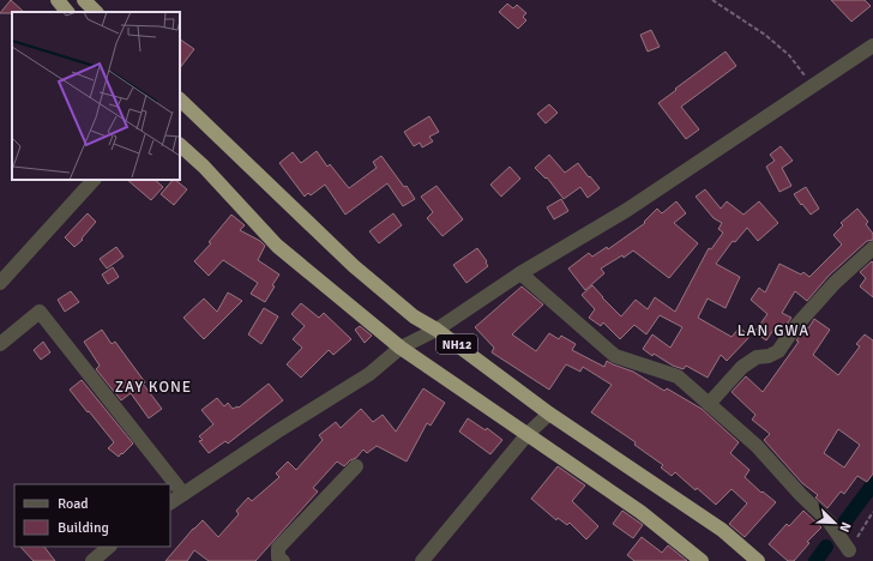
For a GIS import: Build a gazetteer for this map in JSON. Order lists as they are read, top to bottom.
{
  "streets": {
    "highway": ["NH12"]
  },
  "districts": ["LAN GWA", "ZAY KONE"],
  "legend": ["Road", "Building"],
  "north": "bottom right"
}
